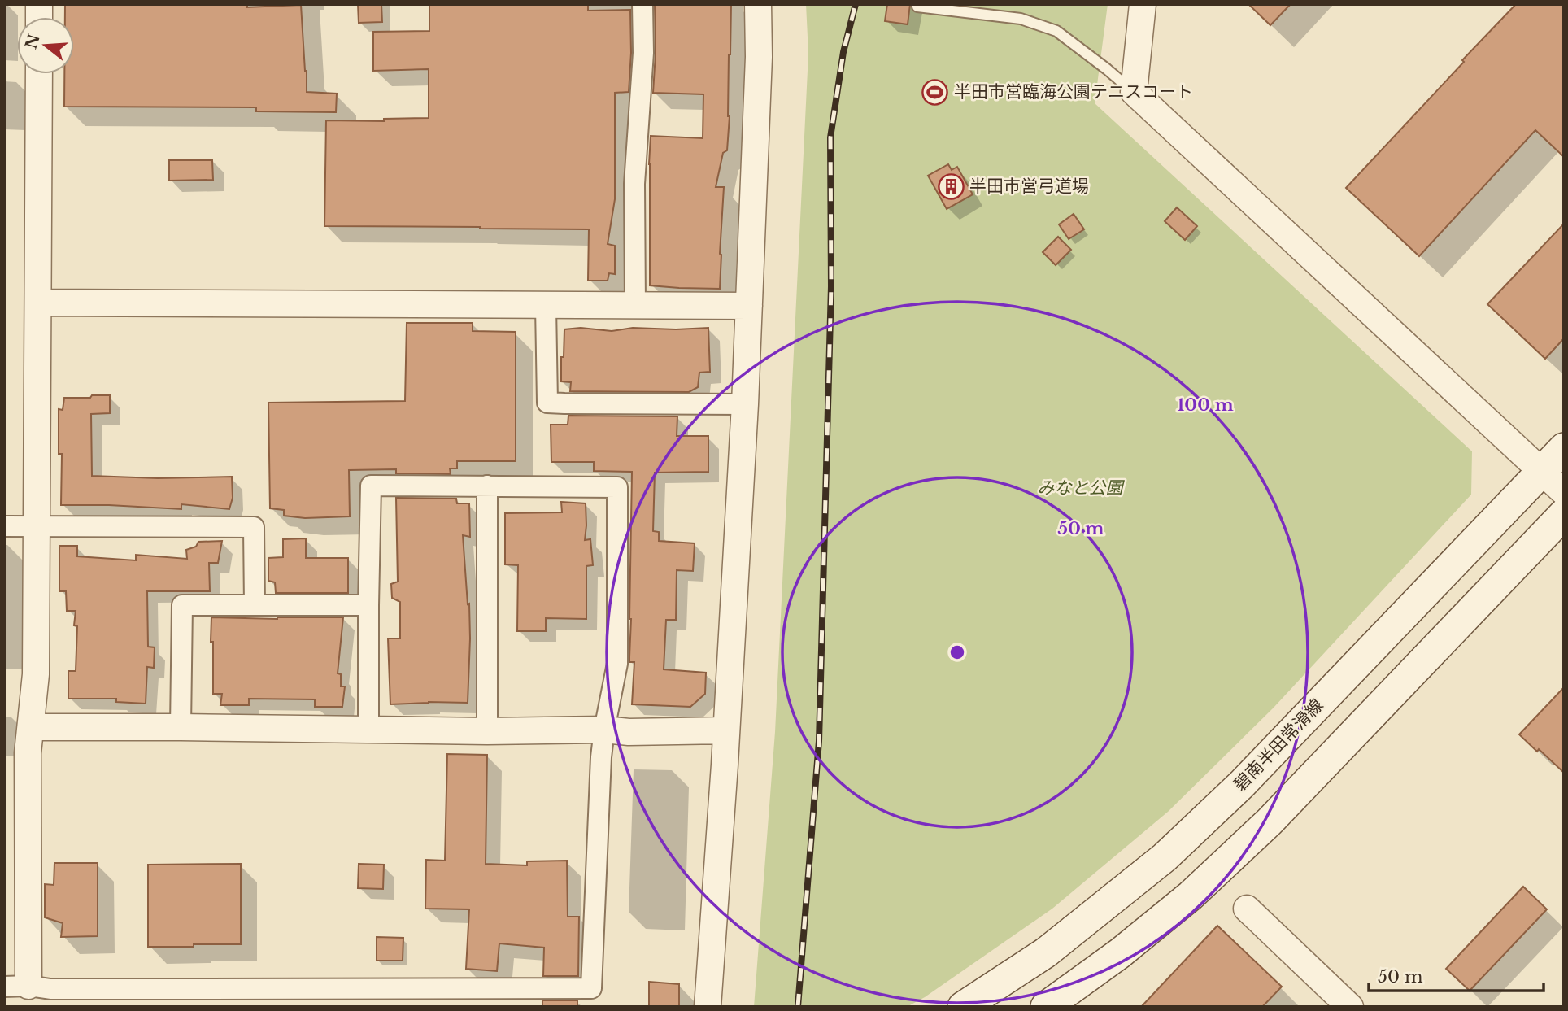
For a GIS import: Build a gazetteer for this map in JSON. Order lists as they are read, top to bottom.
{
  "streets": {
    "main road": ["碧南半田常滑線"]
  },
  "parks": ["みなと公園"],
  "places": {
    "sports": ["半田市営臨海公園テニスコート"],
    "building": ["半田市営弓道場"]
  },
  "scale_bar": "50 m",
  "north": "left",
  "rings": ["100 m", "50 m"]
}
